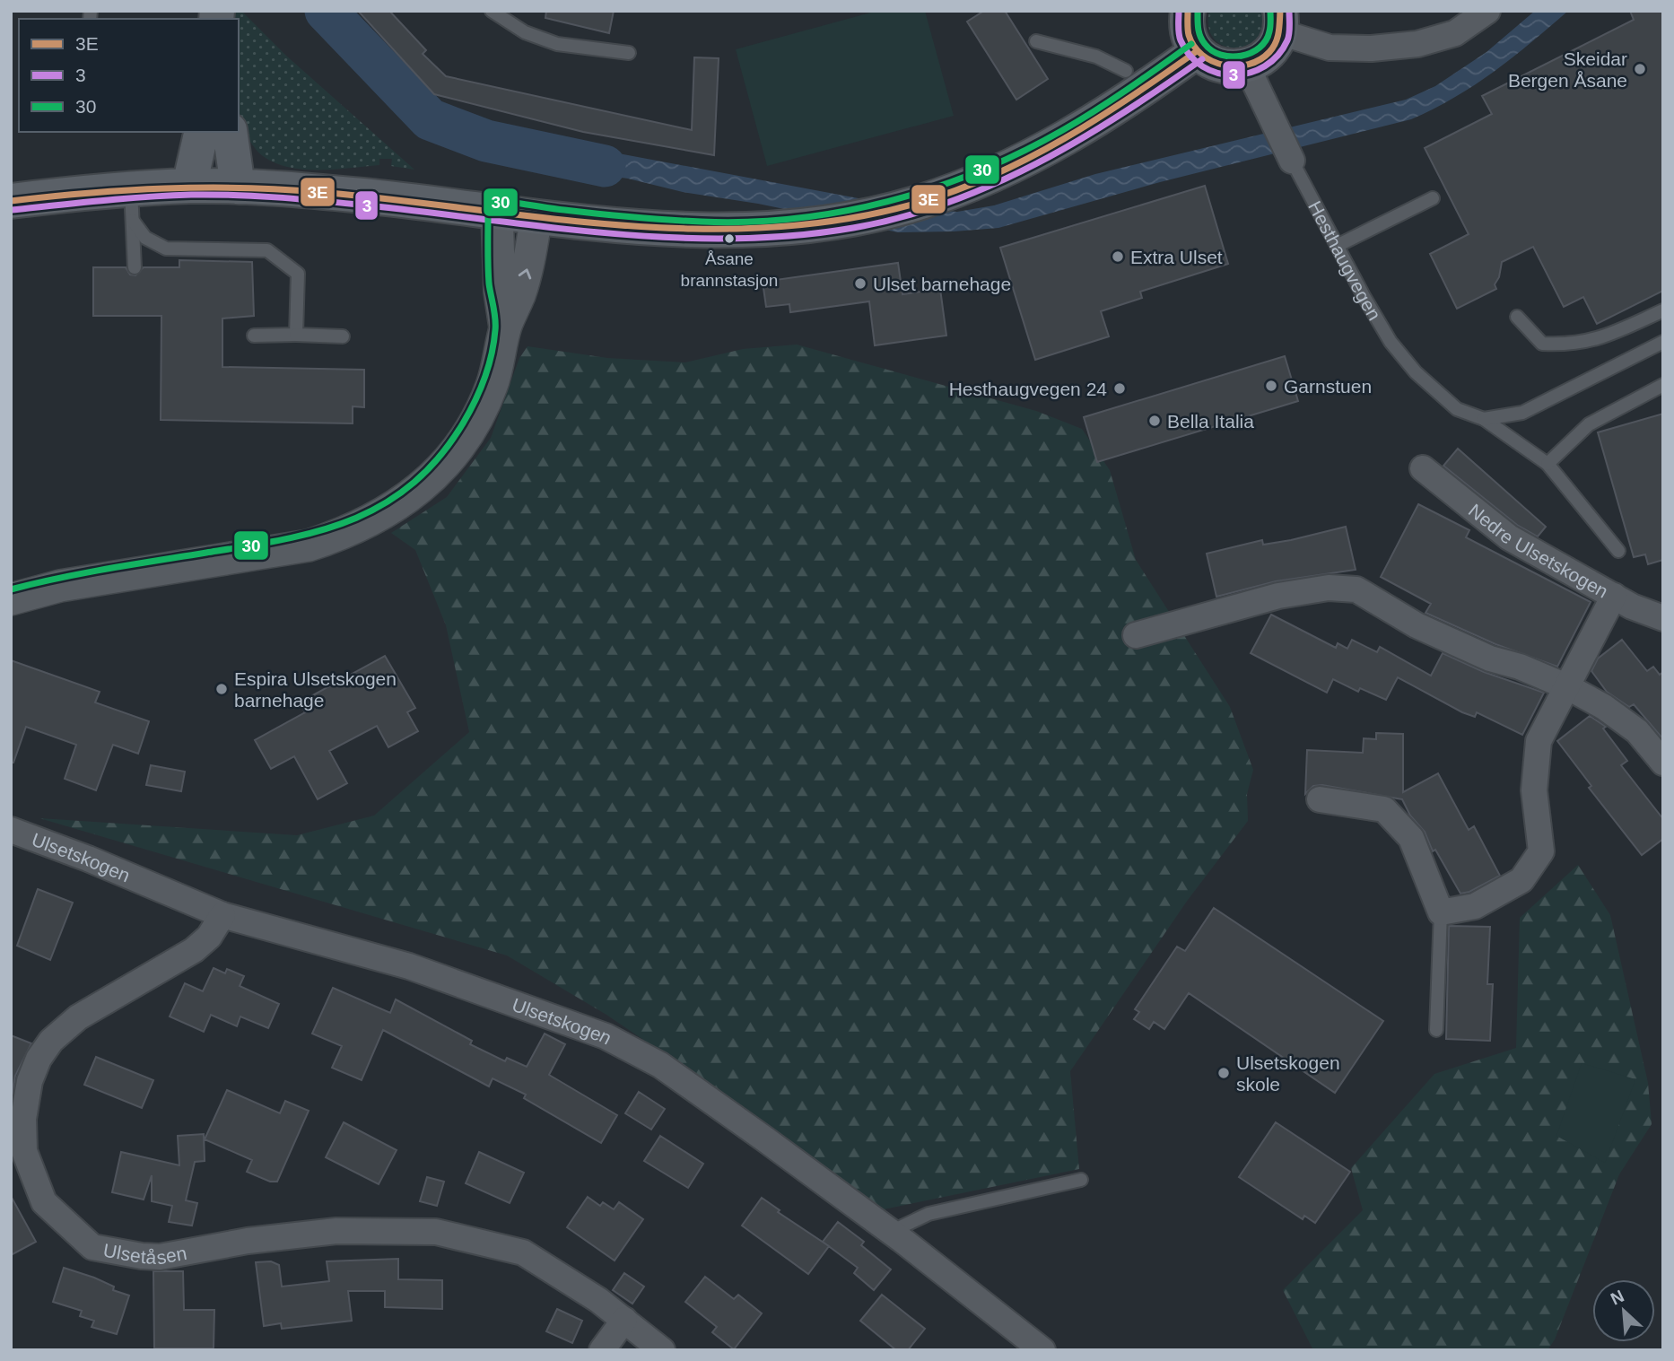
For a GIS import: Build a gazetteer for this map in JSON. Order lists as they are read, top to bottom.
{
  "streets": {
    "street": [
      "Hesthaugvegen",
      "Nedre Ulsetskogen",
      "Ulsetskogen",
      "Ulsetåsen"
    ]
  },
  "crossings": [
    ["Ulsetskogen", "Ulsetåsen"]
  ],
  "places": [
    "Skeidar Bergen Åsane",
    "Åsane brannstasjon",
    "Extra Ulset",
    "Ulset barnehage",
    "Garnstuen",
    "Hesthaugvegen 24",
    "Bella Italia",
    "Espira Ulsetskogen barnehage",
    "Ulsetskogen skole"
  ],
  "lines": ["transit line 3E", "transit line 3", "transit line 30"],
  "legend": ["3E", "3", "30"],
  "north": "top left"
}
